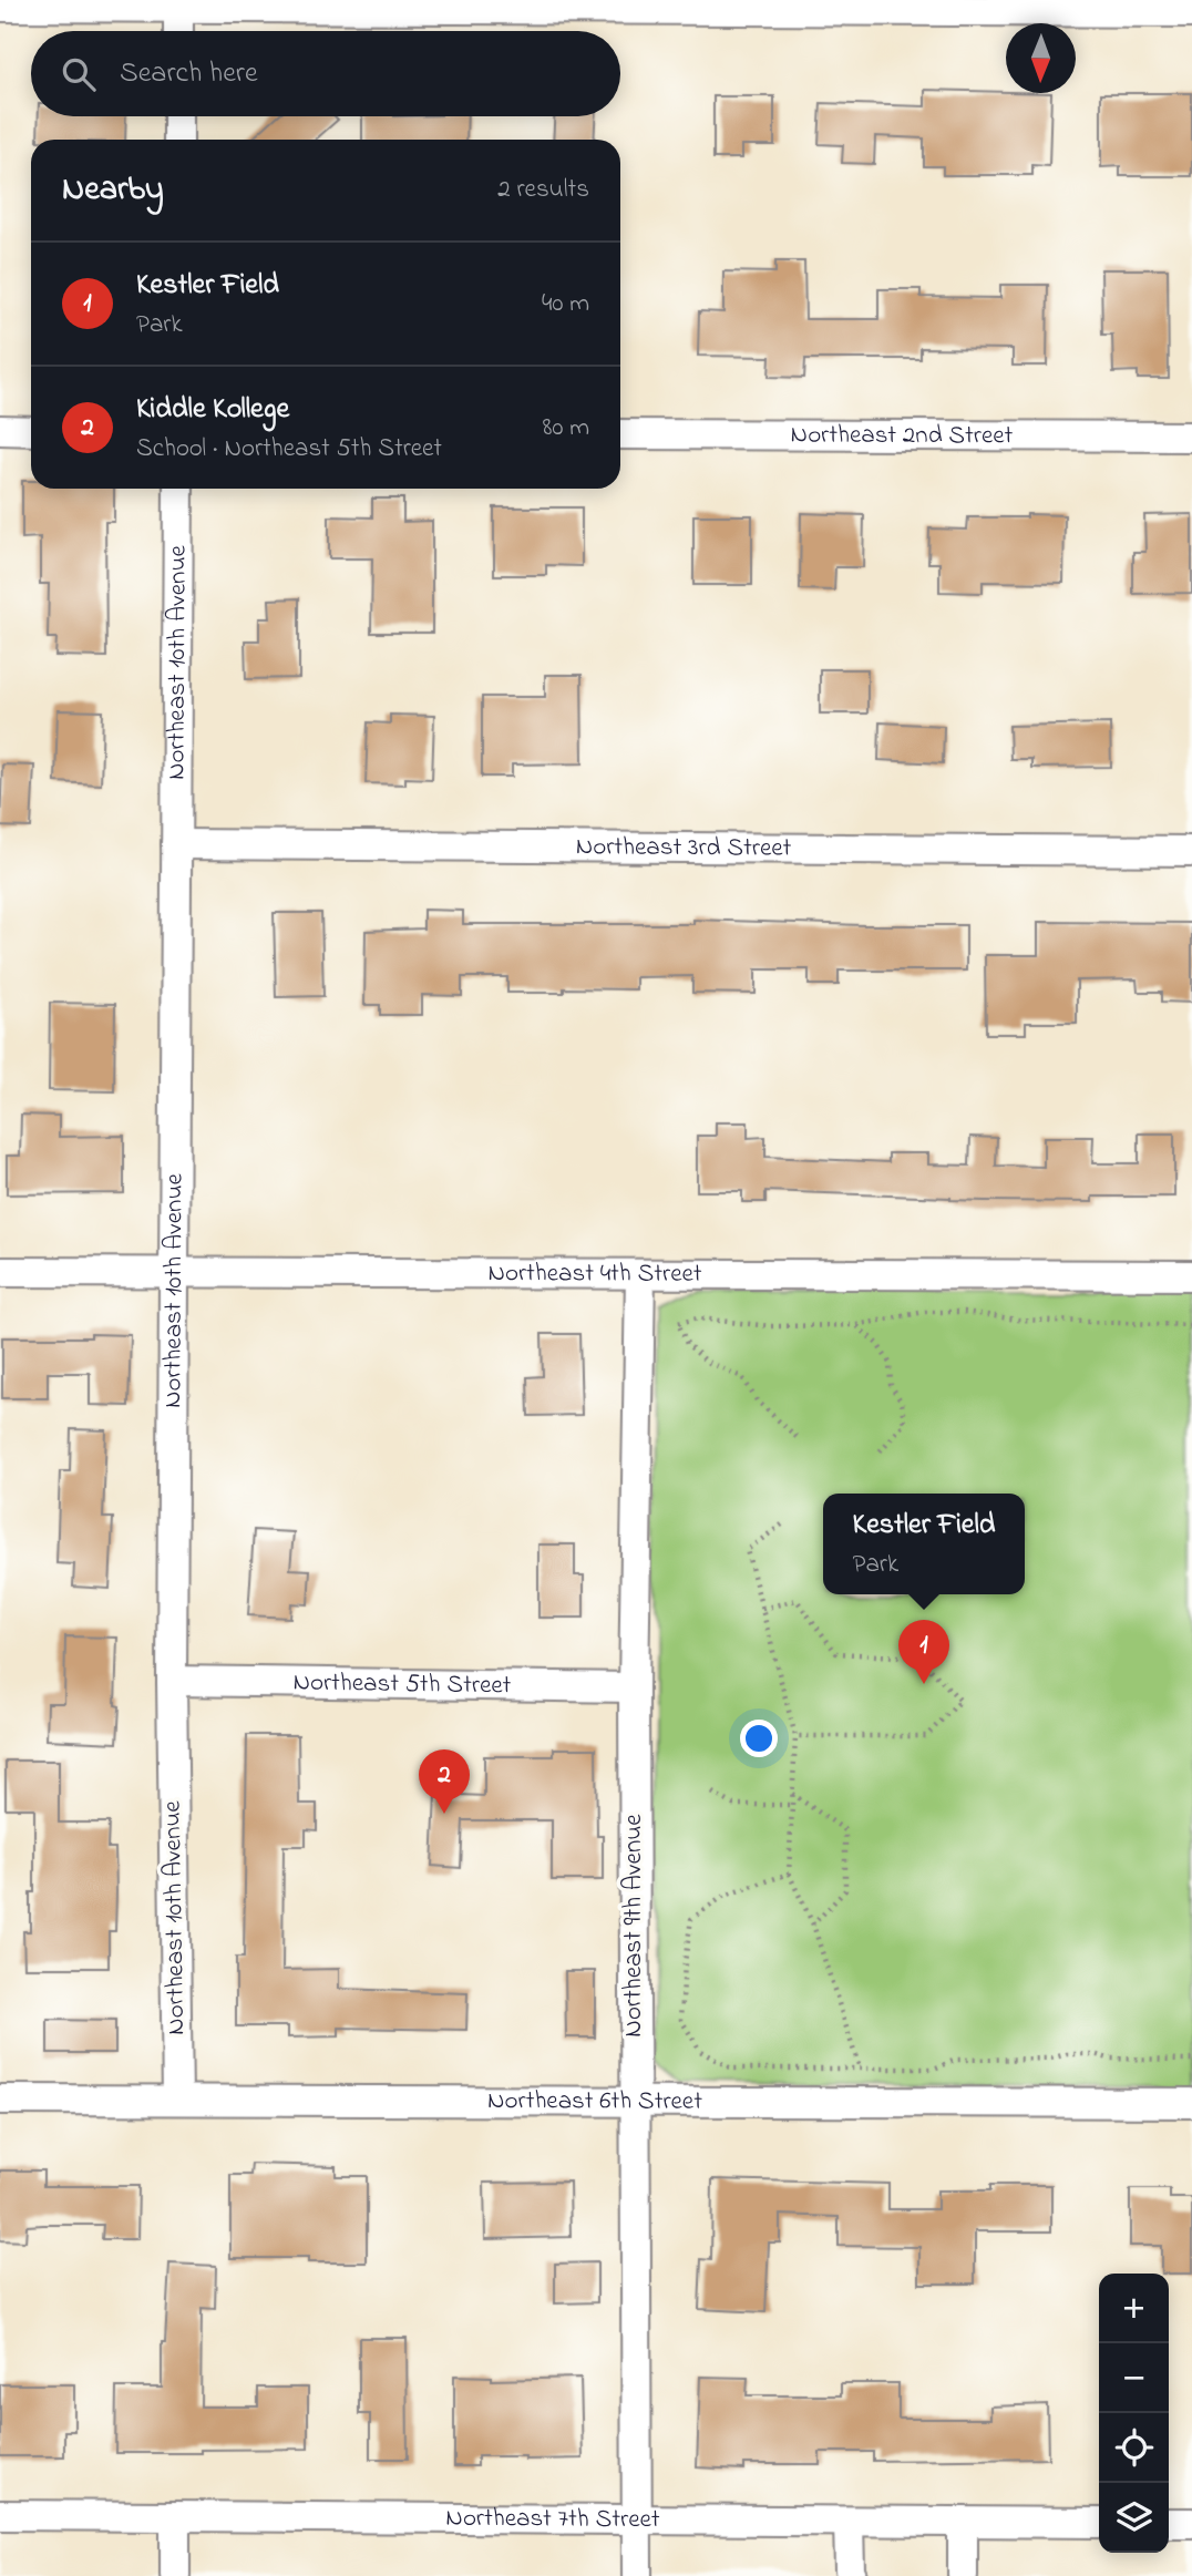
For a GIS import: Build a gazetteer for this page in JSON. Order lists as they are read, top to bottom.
{
  "streets": {
    "street": [
      "Northeast 2nd Street",
      "Northeast 10th Avenue",
      "Northeast 3rd Street",
      "Northeast 4th Street",
      "Northeast 5th Street",
      "Northeast 9th Avenue",
      "Northeast 6th Street",
      "Northeast 7th Street"
    ]
  },
  "crossings": [
    ["Northeast 10th Avenue", "Northeast 3rd Street"],
    ["Northeast 10th Avenue", "Northeast 4th Street"],
    ["Northeast 10th Avenue", "Northeast 5th Street"],
    ["Northeast 10th Avenue", "Northeast 6th Street"],
    ["Northeast 4th Street", "Northeast 9th Avenue"],
    ["Northeast 5th Street", "Northeast 9th Avenue"],
    ["Northeast 9th Avenue", "Northeast 6th Street"],
    ["Northeast 9th Avenue", "Northeast 7th Street"]
  ],
  "north": "bottom",
  "page": {
    "search": "Search here",
    "heading": ["Nearby", "2 results"],
    "list": [
      {
        "mark": "1",
        "name": "Kestler Field",
        "note": "Park",
        "value": "40 m"
      },
      {
        "mark": "2",
        "name": "Kiddle Kollege",
        "note": "School · Northeast 5th Street",
        "value": "80 m"
      }
    ],
    "popup": ["Kestler Field", "Park"],
    "pins": ["1", "2"],
    "map_buttons": ["+", "−"]
  }
}
